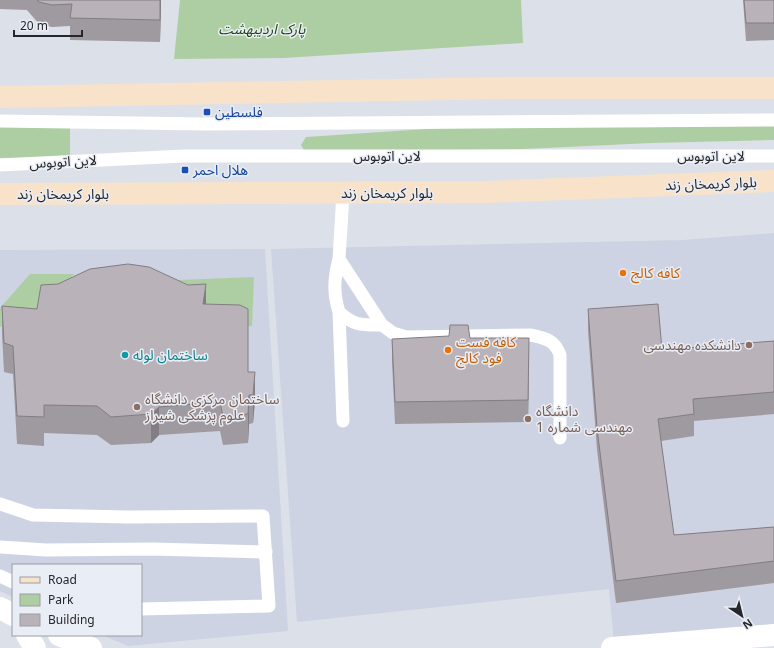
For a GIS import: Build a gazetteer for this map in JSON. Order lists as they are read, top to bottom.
{
  "streets": {
    "main road": ["بلوار کریمخان زند"],
    "lane": ["لاین اتوبوس"]
  },
  "parks": ["پارک اردیبهشت"],
  "places": {
    "transit": ["فلسطین", "هلال احمر"],
    "other": [
      "کافه کالج",
      "دانشکده مهندسی",
      "کافه فست فود کالج",
      "ساختمان لوله",
      "ساختمان مرکزی دانشگاه علوم پزشکی شیراز",
      "دانشگاه مهندسی شماره 1"
    ]
  },
  "legend": ["Road", "Park", "Building"],
  "scale_bar": "20 m",
  "north": "bottom right"
}
